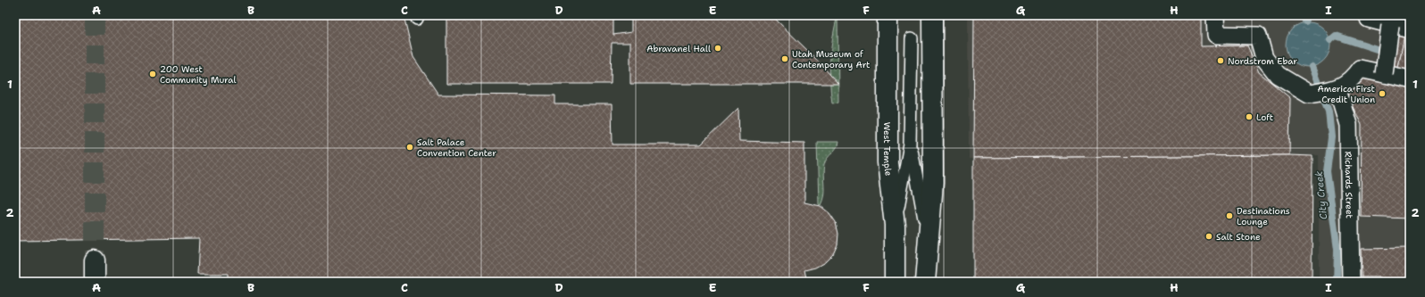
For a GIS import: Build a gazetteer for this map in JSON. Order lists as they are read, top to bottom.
{
  "streets": {
    "main road": ["West Temple"],
    "street": ["Richards Street"]
  },
  "water": ["City Creek"],
  "places": [
    "Abravanel Hall",
    "Utah Museum of Contemporary Art",
    "Nordstrom Ebar",
    "200 West Community Mural",
    "America First Credit Union",
    "Loft",
    "Salt Palace Convention Center",
    "Destinations Lounge",
    "Salt Stone"
  ],
  "grid": {
    "columns": [
      "A",
      "B",
      "C",
      "D",
      "E",
      "F",
      "G",
      "H",
      "I"
    ],
    "rows": ["1", "2"]
  }
}
